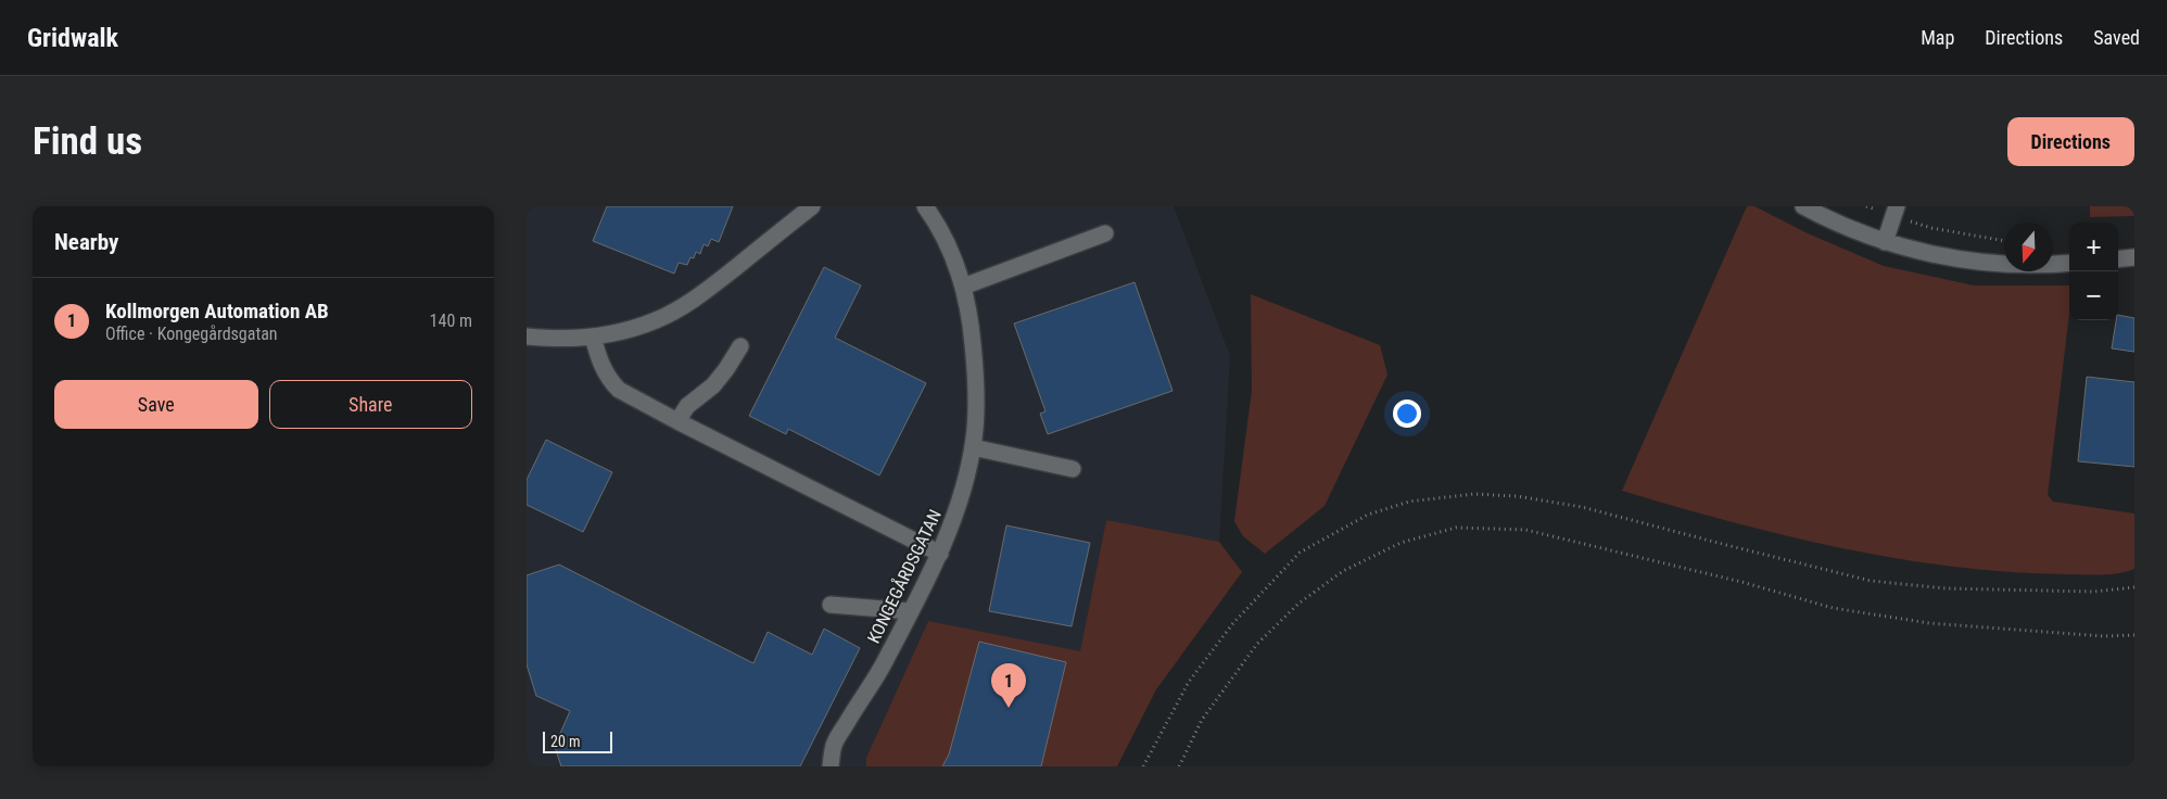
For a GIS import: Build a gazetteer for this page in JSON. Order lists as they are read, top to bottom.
{
  "streets": {
    "street": ["KONGEGÅRDSGATAN"]
  },
  "scale_bar": "20 m",
  "north": "bottom",
  "page": {
    "header": "Gridwalk",
    "nav": ["Map", "Directions", "Saved"],
    "buttons": [
      "Directions",
      ["Save", "Share"]
    ],
    "title": "Find us",
    "heading": "Nearby",
    "map_buttons": ["+", "−"],
    "list": [
      {
        "mark": "1",
        "name": "Kollmorgen Automation AB",
        "note": "Office · Kongegårdsgatan",
        "value": "140 m"
      }
    ],
    "pins": "1",
    "scale": "20 m"
  }
}
